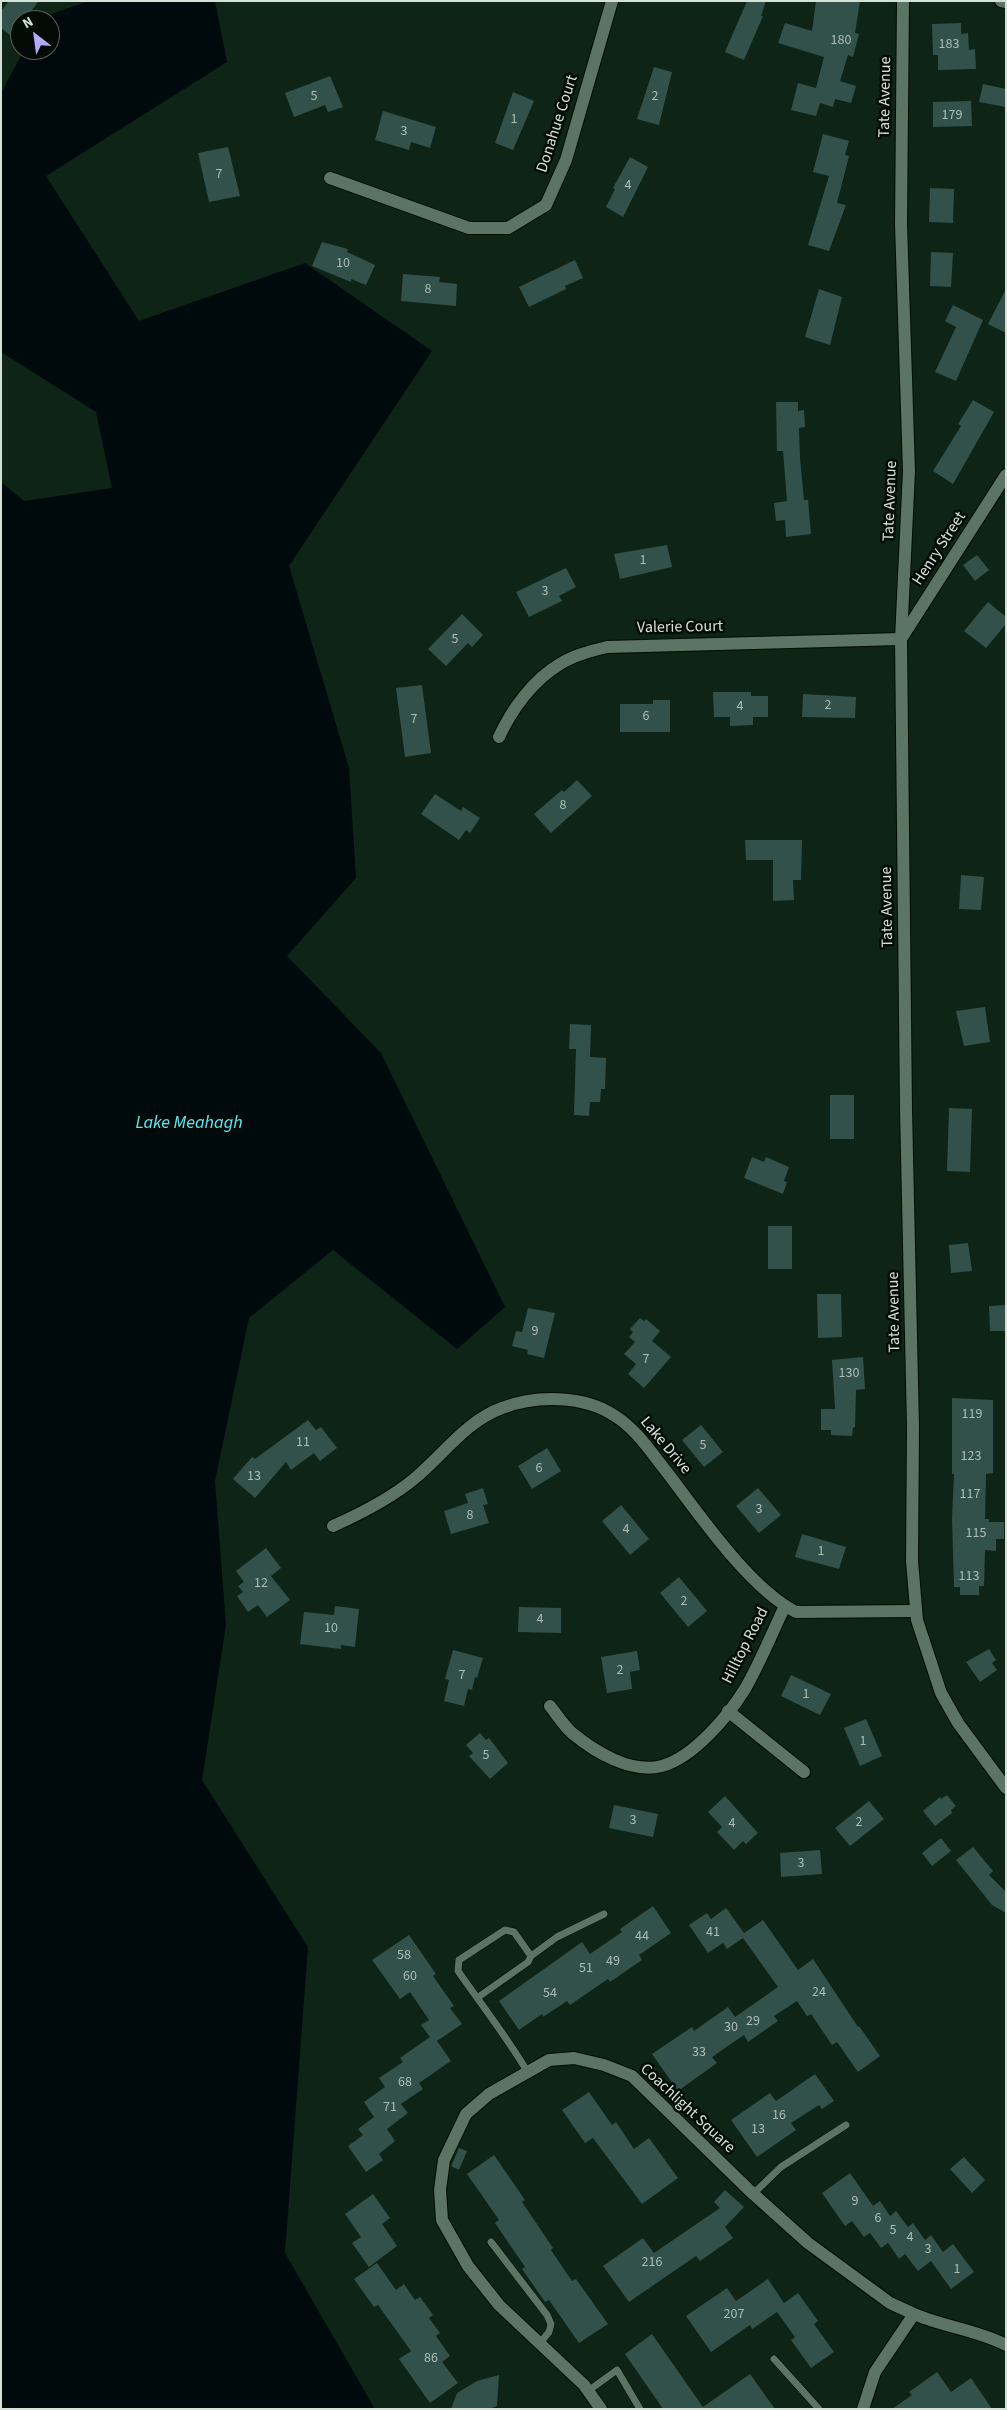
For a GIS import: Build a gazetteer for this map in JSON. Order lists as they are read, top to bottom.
{
  "streets": {
    "street": [
      "Tate Avenue",
      "Donahue Court",
      "Henry Street",
      "Valerie Court",
      "Lake Drive",
      "Hilltop Road",
      "Coachlight Square"
    ]
  },
  "crossings": [
    ["Tate Avenue", "Henry Street"],
    ["Tate Avenue", "Valerie Court"],
    ["Tate Avenue", "Hilltop Road"],
    ["Henry Street", "Valerie Court"],
    ["Lake Drive", "Hilltop Road"]
  ],
  "water": ["Lake Meahagh"],
  "house_numbers": [
    "180",
    "183",
    "5",
    "2",
    "179",
    "1",
    "3",
    "7",
    "4",
    "10",
    "8",
    "1",
    "3",
    "5",
    "2",
    "4",
    "6",
    "7",
    "8",
    "9",
    "7",
    "130",
    "119",
    "11",
    "5",
    "123",
    "6",
    "13",
    "117",
    "3",
    "8",
    "4",
    "115",
    "1",
    "113",
    "12",
    "2",
    "4",
    "10",
    "2",
    "7",
    "1",
    "1",
    "5",
    "3",
    "2",
    "4",
    "3",
    "41",
    "44",
    "58",
    "49",
    "51",
    "60",
    "24",
    "54",
    "29",
    "30",
    "33",
    "68",
    "71",
    "16",
    "13",
    "9",
    "6",
    "5",
    "4",
    "3",
    "216",
    "1",
    "207",
    "86"
  ],
  "north": "top left"
}
